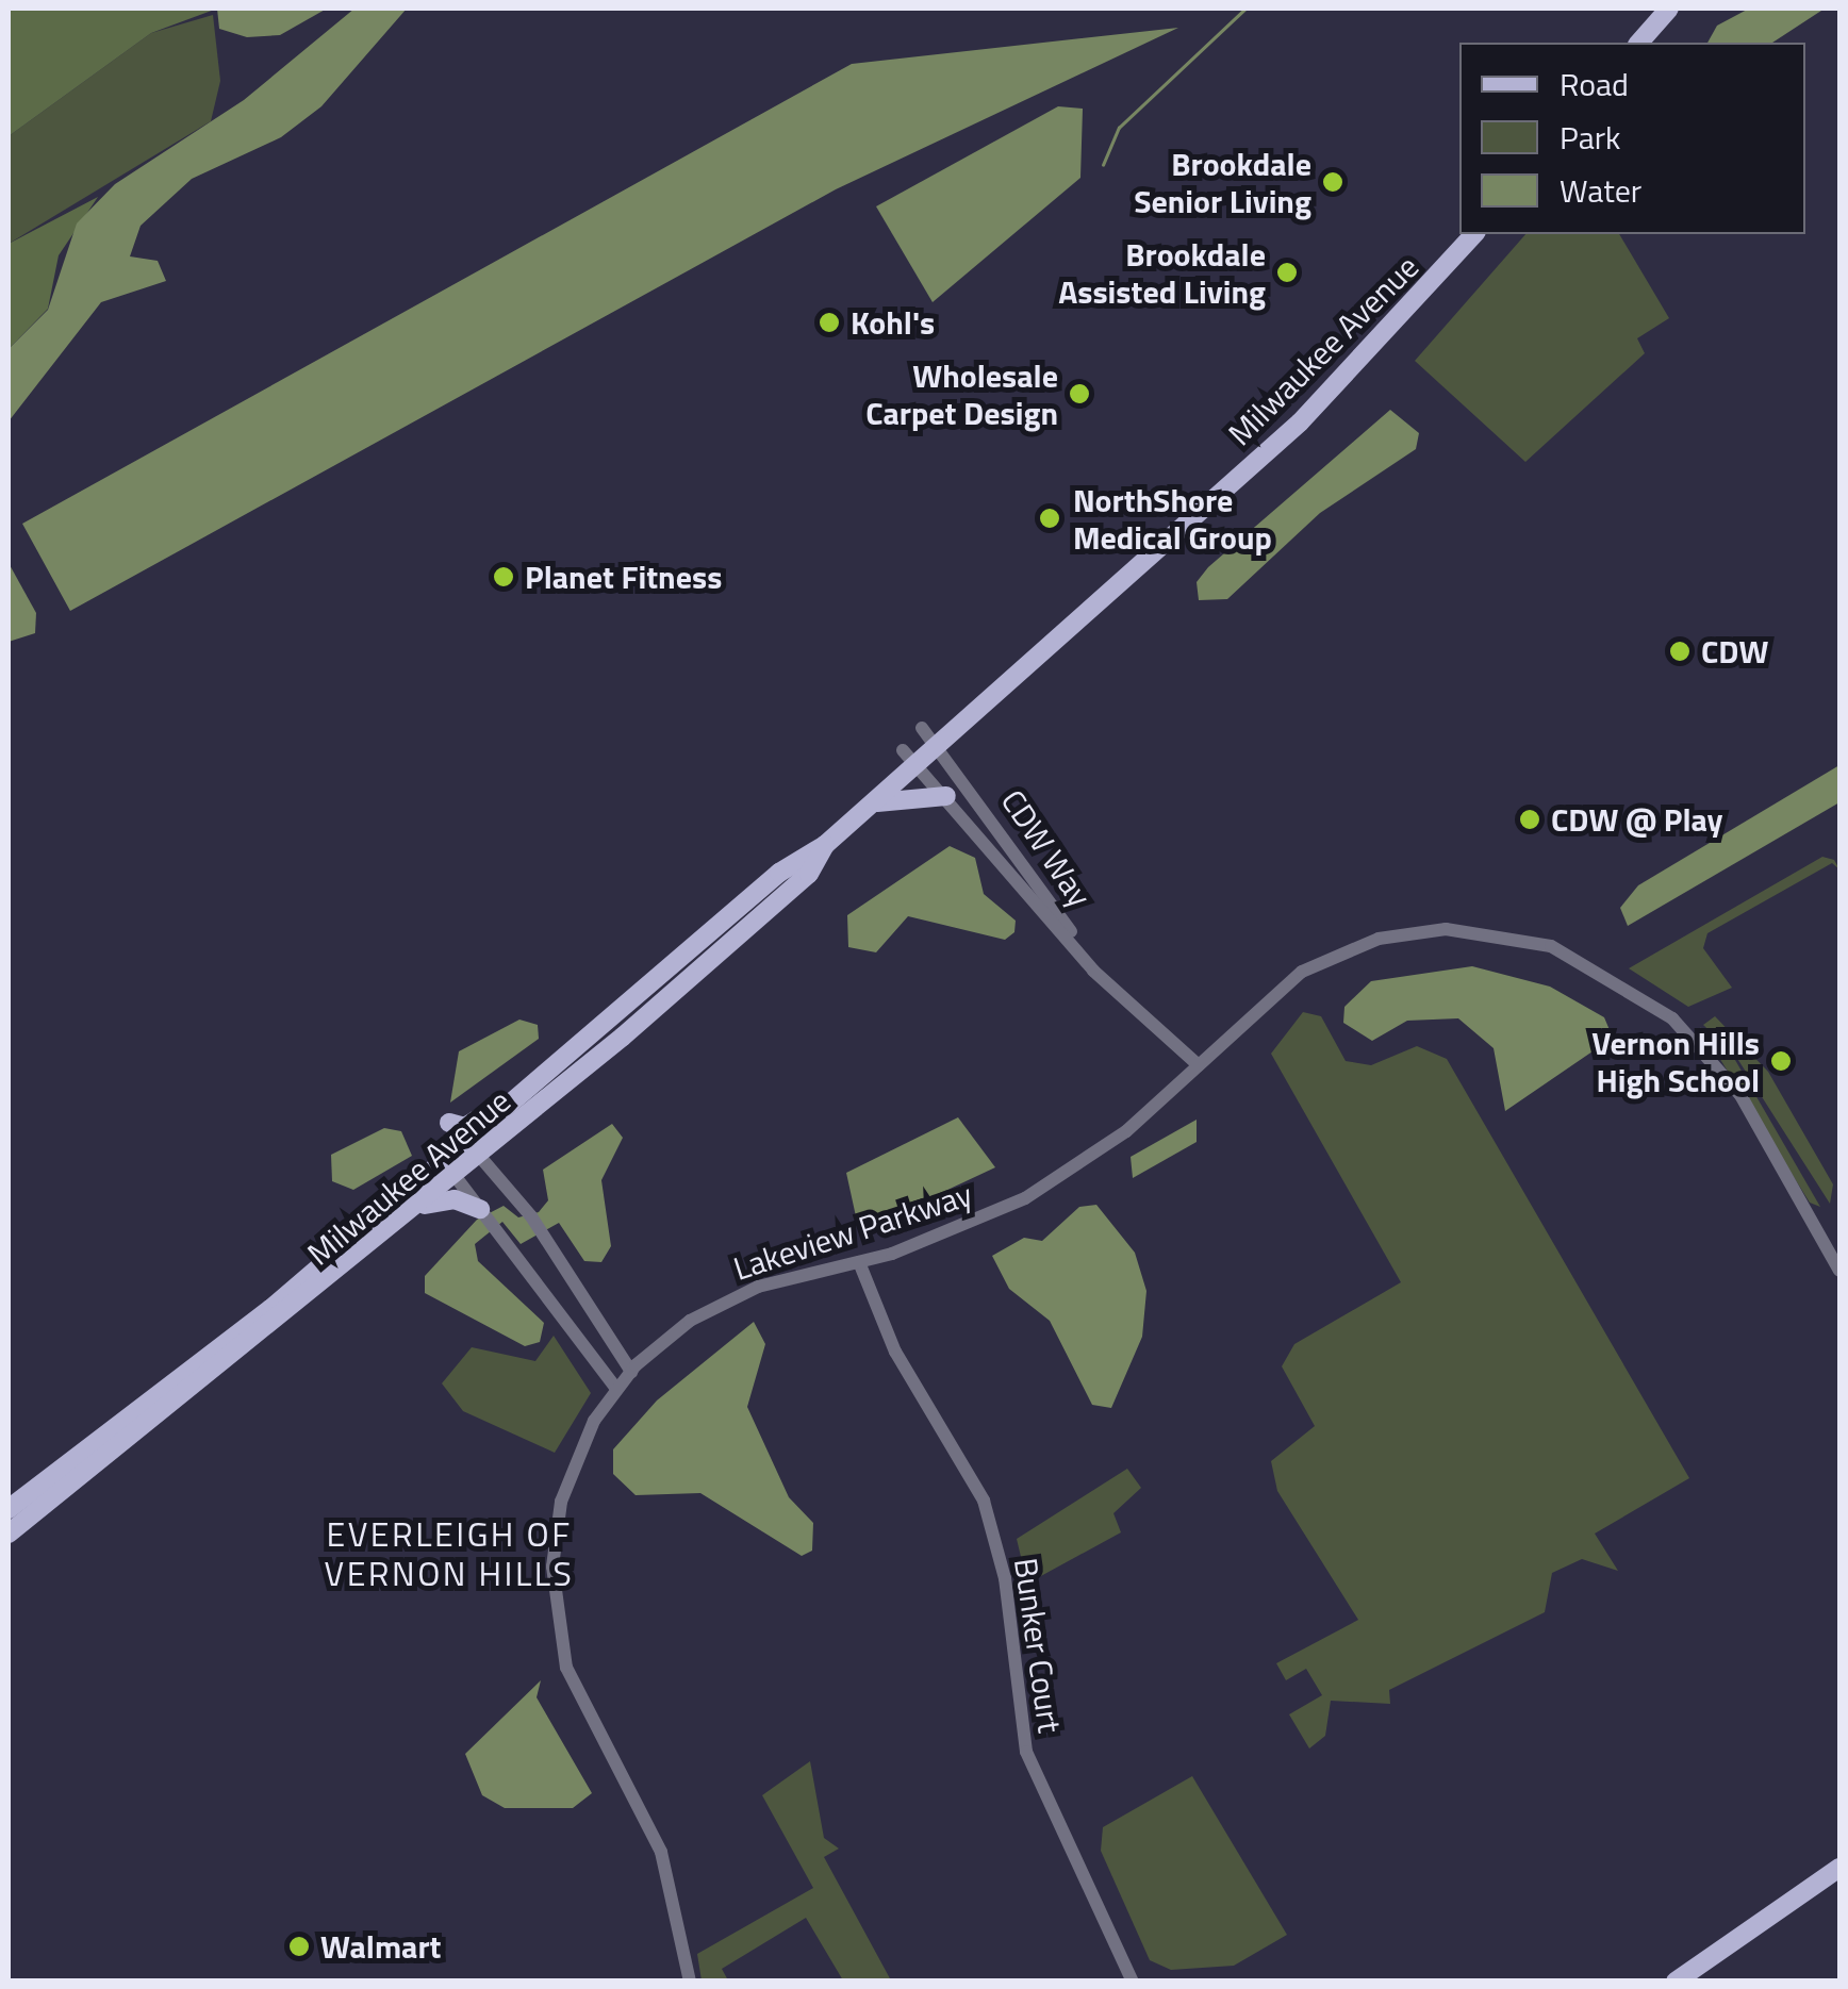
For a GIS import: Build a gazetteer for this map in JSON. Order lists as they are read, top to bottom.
{
  "streets": {
    "main road": ["Milwaukee Avenue"],
    "street": ["CDW Way", "Lakeview Parkway", "Bunker Court"]
  },
  "crossings": [
    ["Milwaukee Avenue", "CDW Way"],
    ["CDW Way", "Lakeview Parkway"],
    ["Lakeview Parkway", "Bunker Court"]
  ],
  "districts": ["EVERLEIGH OF VERNON HILLS"],
  "places": [
    "Brookdale Senior Living",
    "Brookdale Assisted Living",
    "Kohl's",
    "Wholesale Carpet Design",
    "NorthShore Medical Group",
    "Planet Fitness",
    "CDW",
    "CDW @ Play",
    "Vernon Hills High School",
    "Walmart"
  ],
  "legend": ["Road", "Park", "Water"]
}
